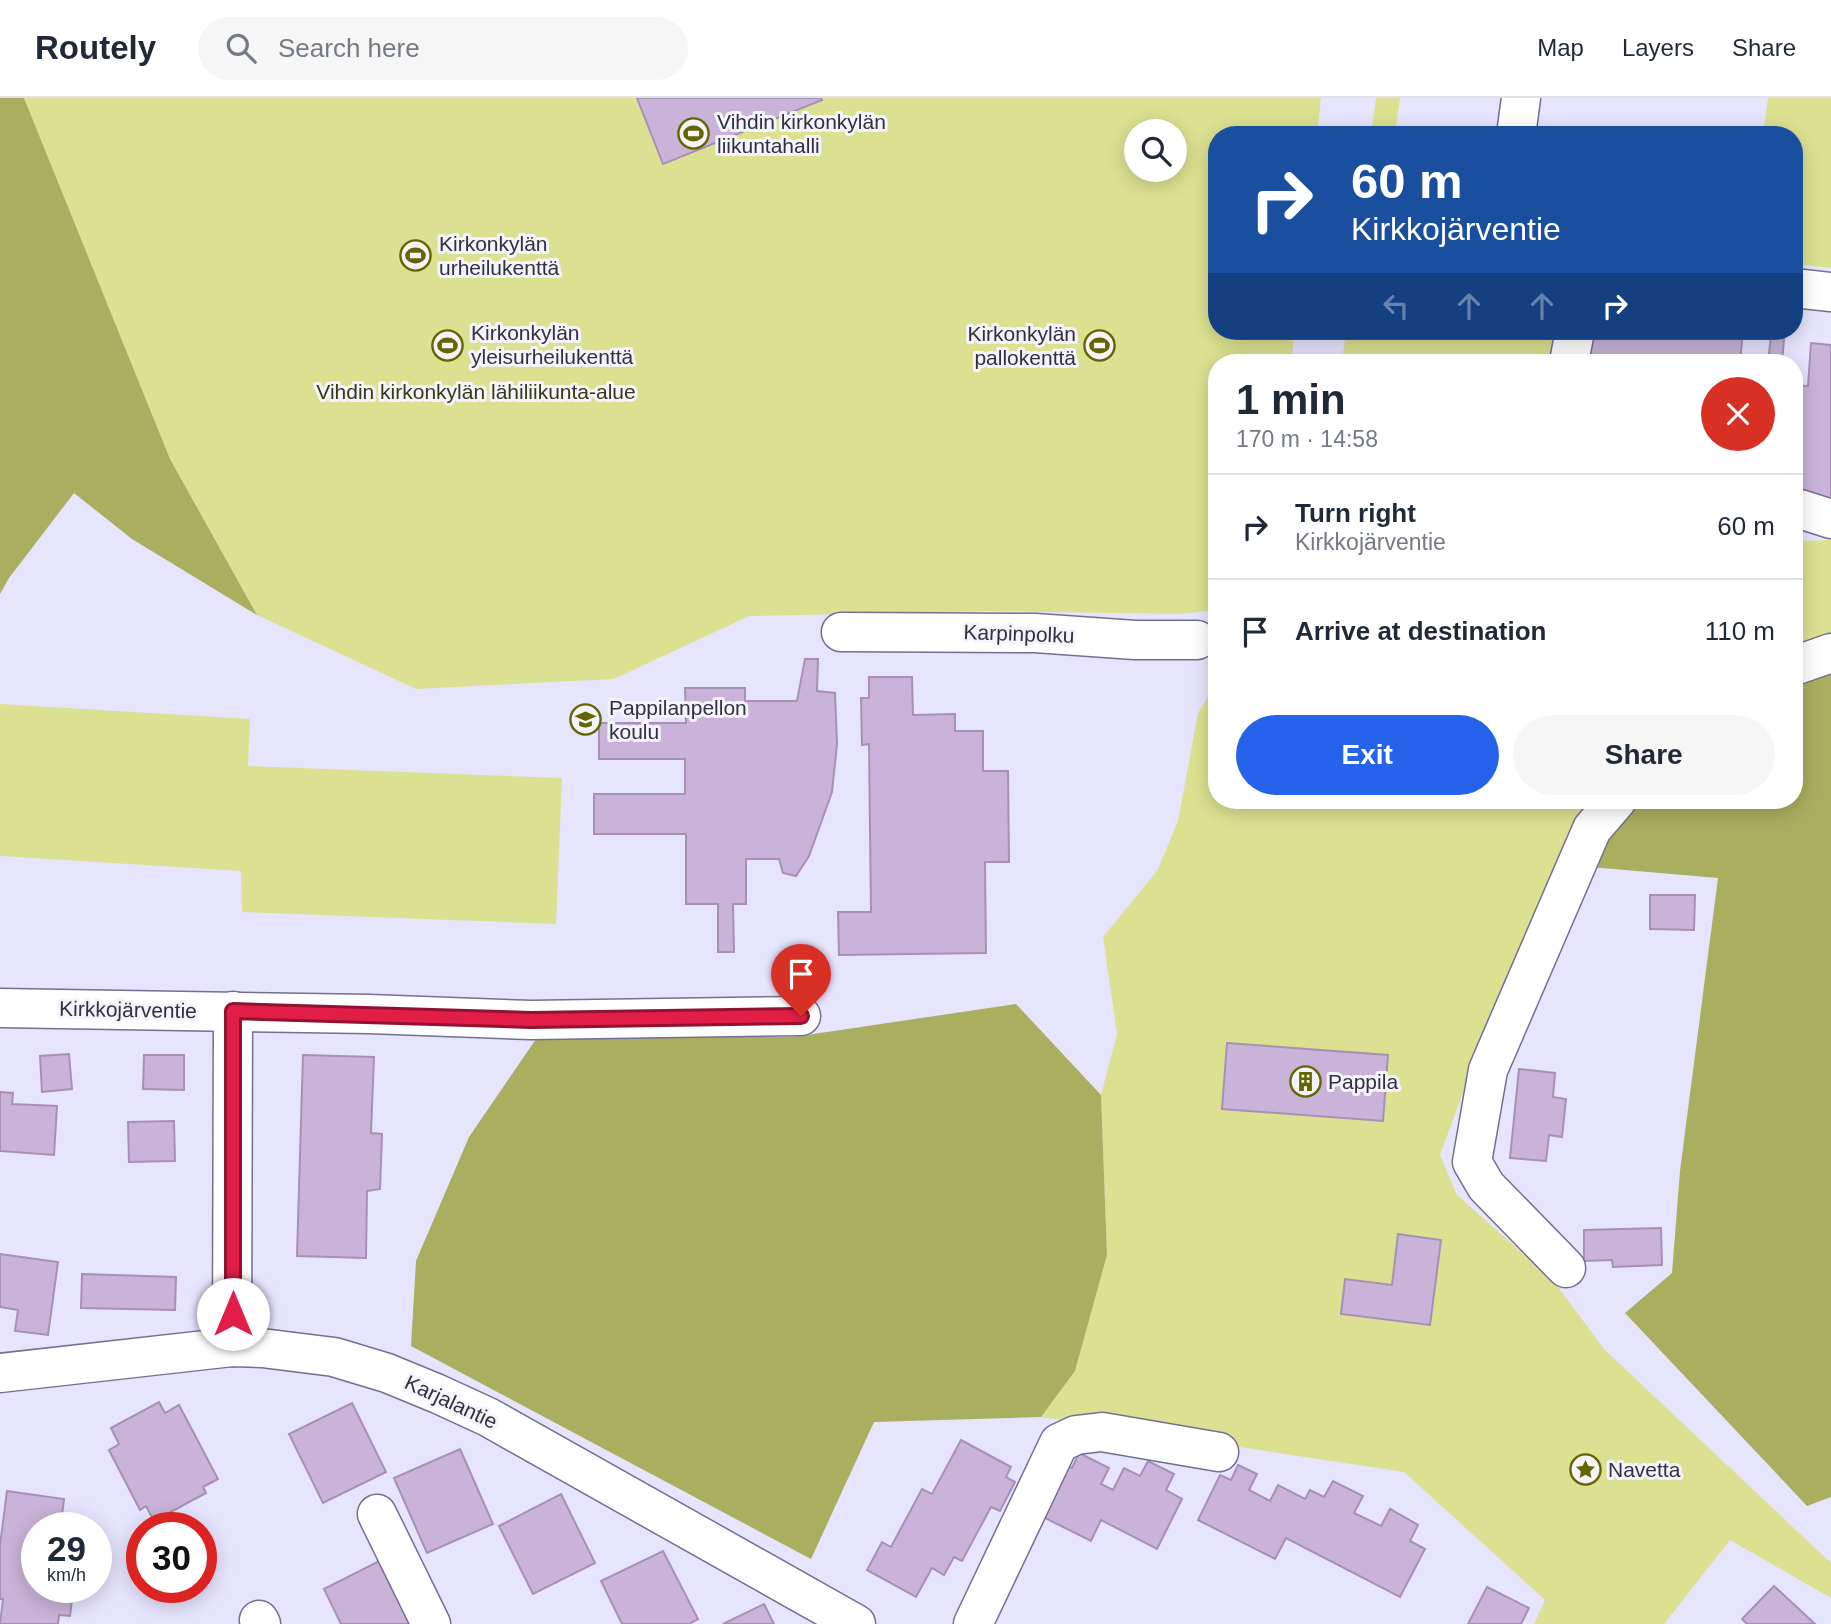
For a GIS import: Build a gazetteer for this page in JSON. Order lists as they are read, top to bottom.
{
  "streets": {
    "street": ["Karpinpolku", "Kirkkojärventie", "Karjalantie"]
  },
  "parks": ["Vihdin kirkonkylän lähiliikunta-alue"],
  "places": {
    "sports": [
      "Vihdin kirkonkylän liikuntahalli",
      "Kirkonkylän urheilukenttä",
      "Kirkonkylän yleisurheilukenttä",
      "Kirkonkylän pallokenttä"
    ],
    "school or university": ["Pappilanpellon koulu"],
    "building": ["Pappila"],
    "place": ["Navetta"]
  },
  "page": {
    "header": "Routely",
    "search": "Search here",
    "nav": ["Map", "Layers", "Share"],
    "turn": ["60 m", "Kirkkojärventie"],
    "heading": ["1 min", "170 m · 14:58"],
    "list": [
      {
        "name": "Turn right",
        "note": "Kirkkojärventie",
        "value": "60 m"
      },
      {
        "name": "Arrive at destination",
        "value": "110 m"
      }
    ],
    "buttons": ["Exit", "Share"],
    "speed": "29 km/h",
    "limit": "30"
  }
}
